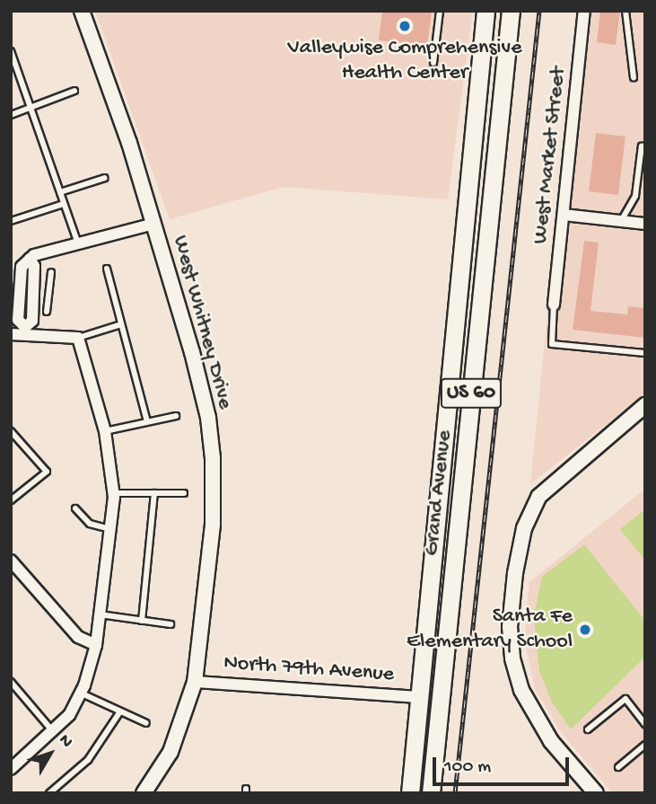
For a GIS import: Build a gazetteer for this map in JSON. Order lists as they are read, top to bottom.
{
  "streets": {
    "highway": ["US 60", "Grand Avenue"],
    "street": ["West Market Street", "West Whitney Drive", "North 79th Avenue"]
  },
  "crossings": [
    ["West Whitney Drive", "North 79th Avenue"],
    ["Grand Avenue", "North 79th Avenue"]
  ],
  "places": ["Valleywise Comprehensive Health Center", "Santa Fe Elementary School"],
  "scale_bar": "100 m",
  "north": "top right"
}
